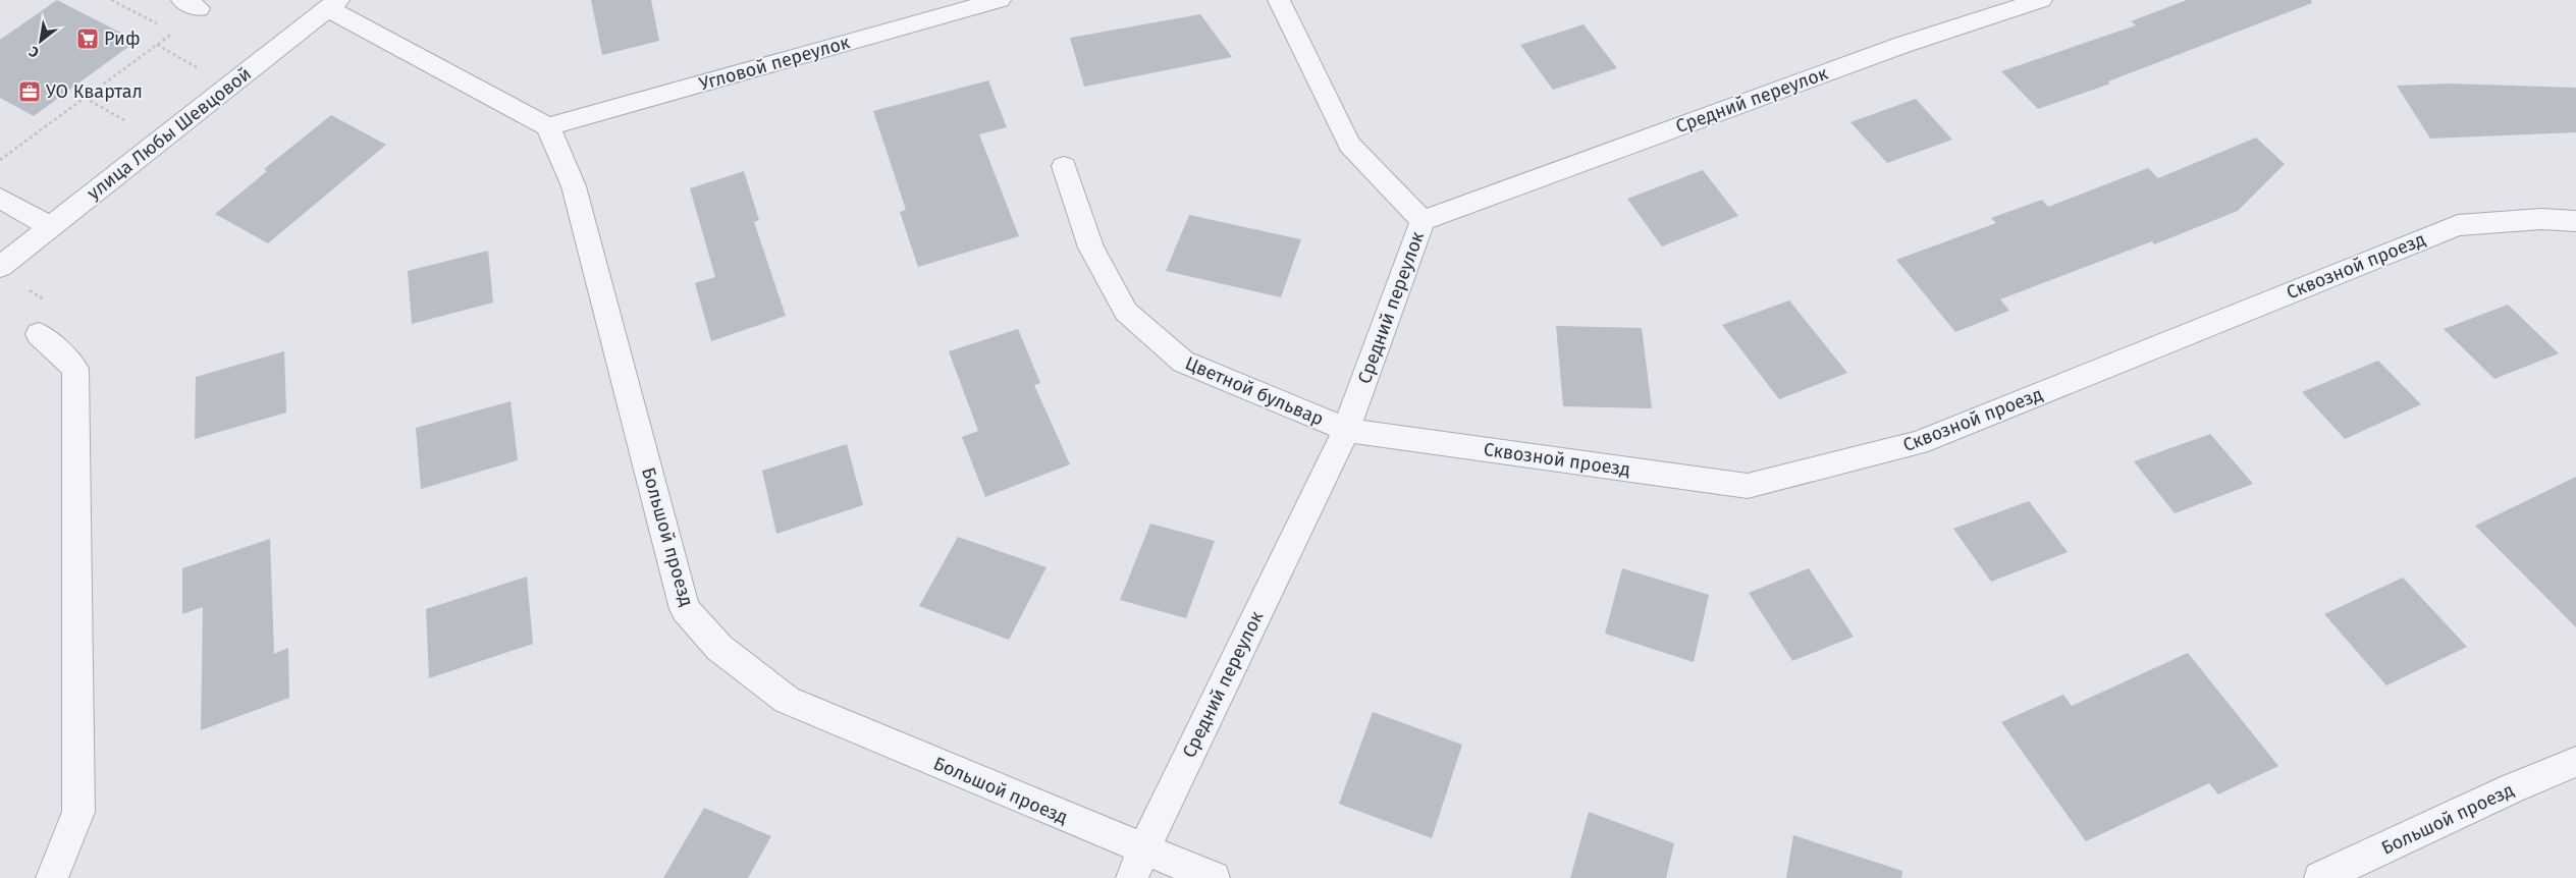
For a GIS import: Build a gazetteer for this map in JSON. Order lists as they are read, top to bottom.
{
  "streets": {
    "street": [
      "Угловой переулок",
      "Средний переулок",
      "улица Любы Шевцовой",
      "Сквозной проезд",
      "Цветной бульвар",
      "Большой проезд"
    ]
  },
  "crossings": [
    ["Угловой переулок", "Большой проезд"],
    ["Средний переулок", "Сквозной проезд"],
    ["Средний переулок", "Цветной бульвар"],
    ["Средний переулок", "Большой проезд"],
    ["Сквозной проезд", "Цветной бульвар"]
  ],
  "places": {
    "supermarket": ["Риф"],
    "office": ["УО Квартал"]
  },
  "north": "bottom left"
}
